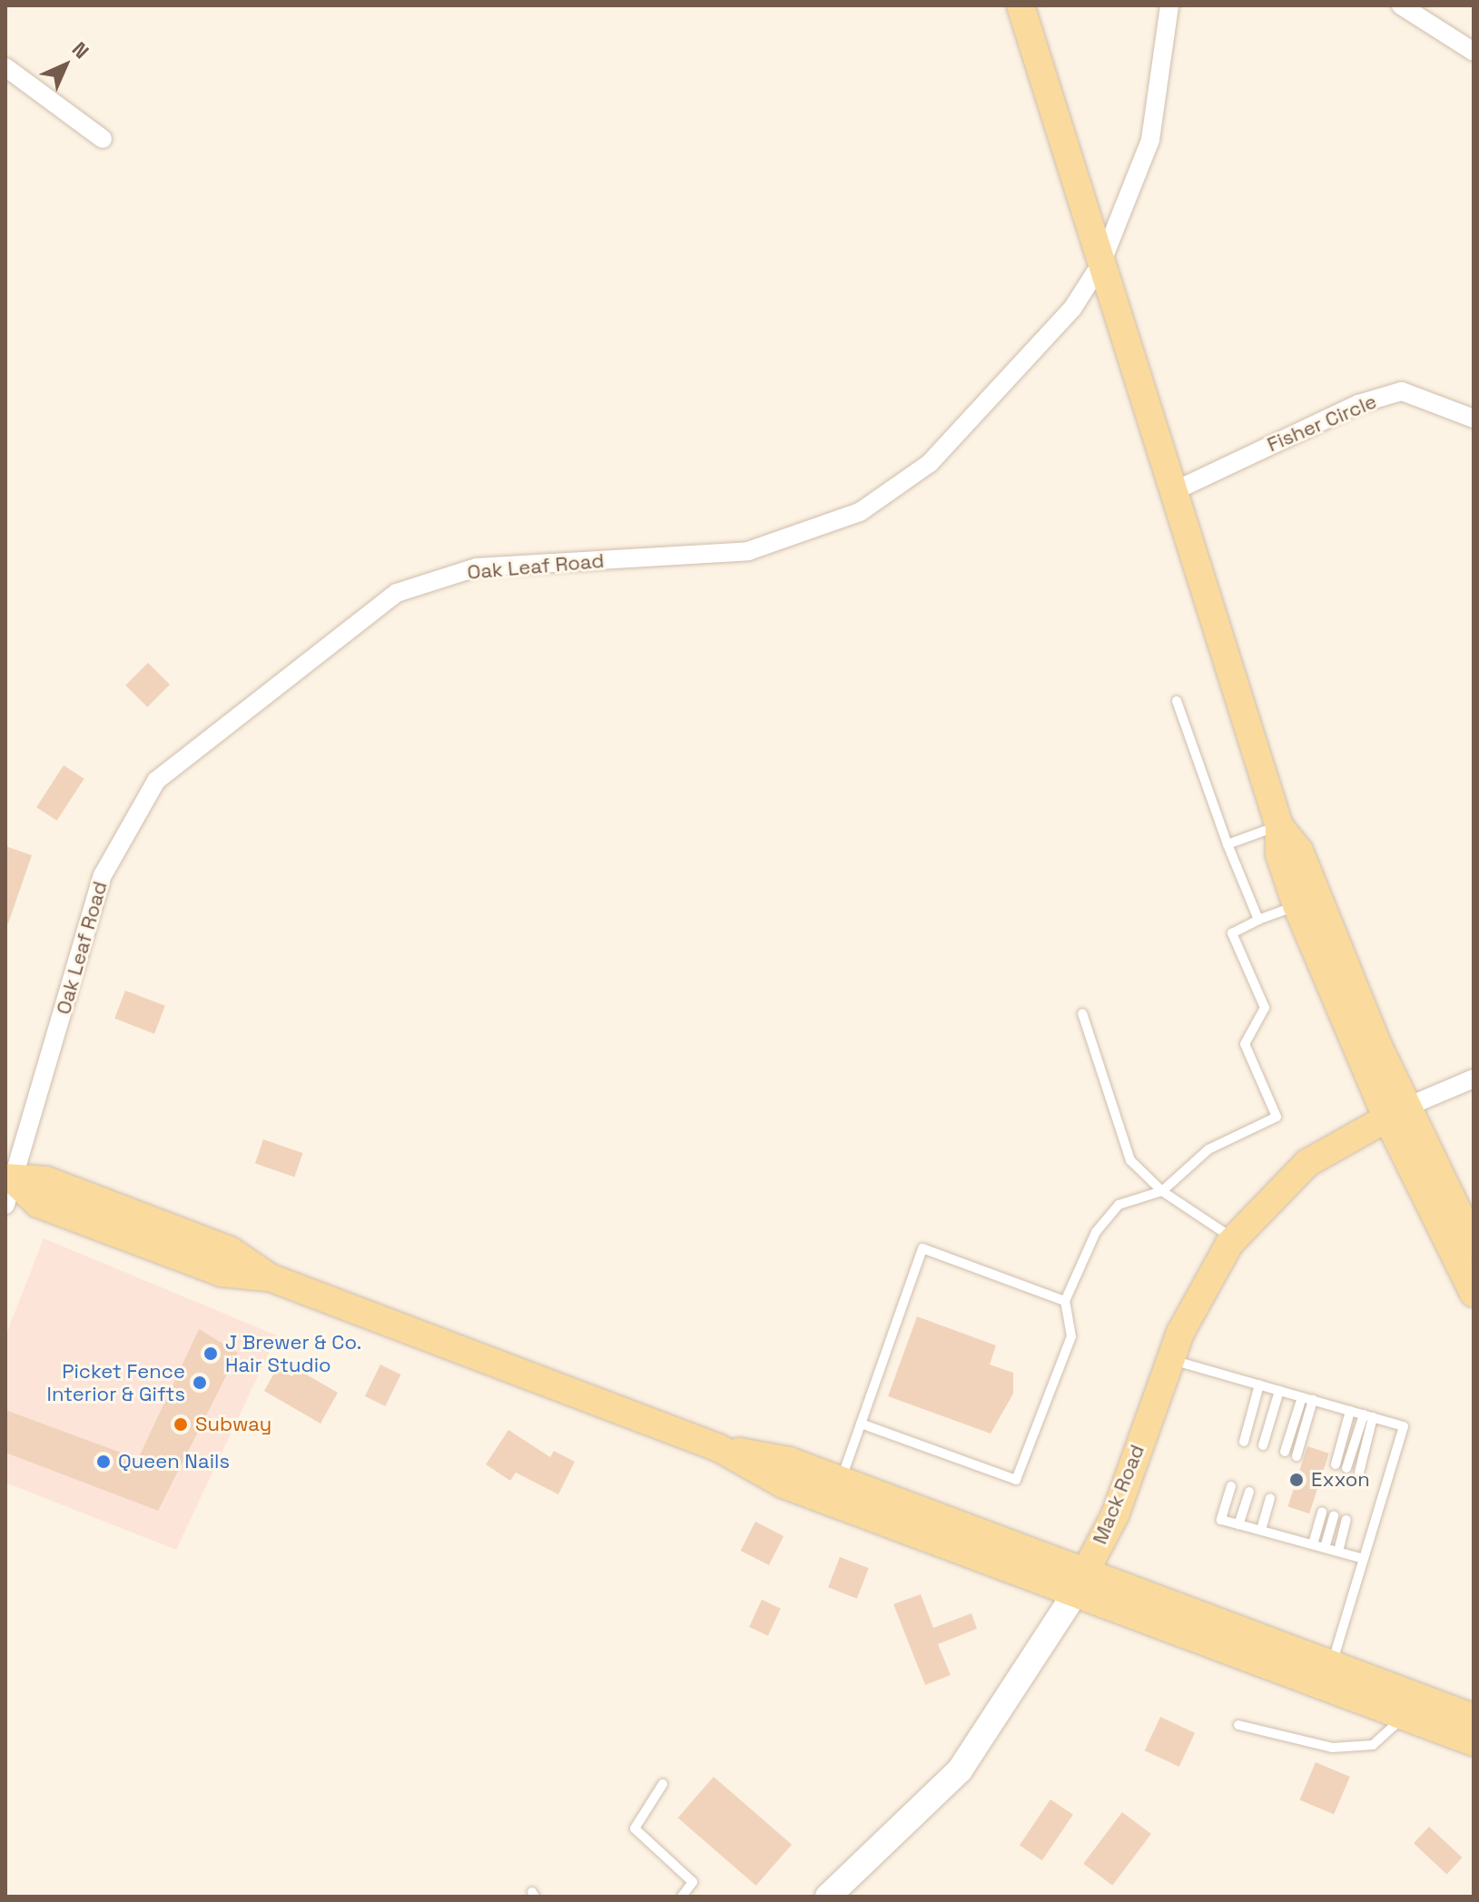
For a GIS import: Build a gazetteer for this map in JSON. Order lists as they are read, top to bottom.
{
  "streets": {
    "main road": ["Mack Road"],
    "street": ["Fisher Circle", "Oak Leaf Road"]
  },
  "places": [
    "J Brewer & Co. Hair Studio",
    "Picket Fence Interior & Gifts",
    "Subway",
    "Queen Nails",
    "Exxon"
  ],
  "north": "top right"
}
